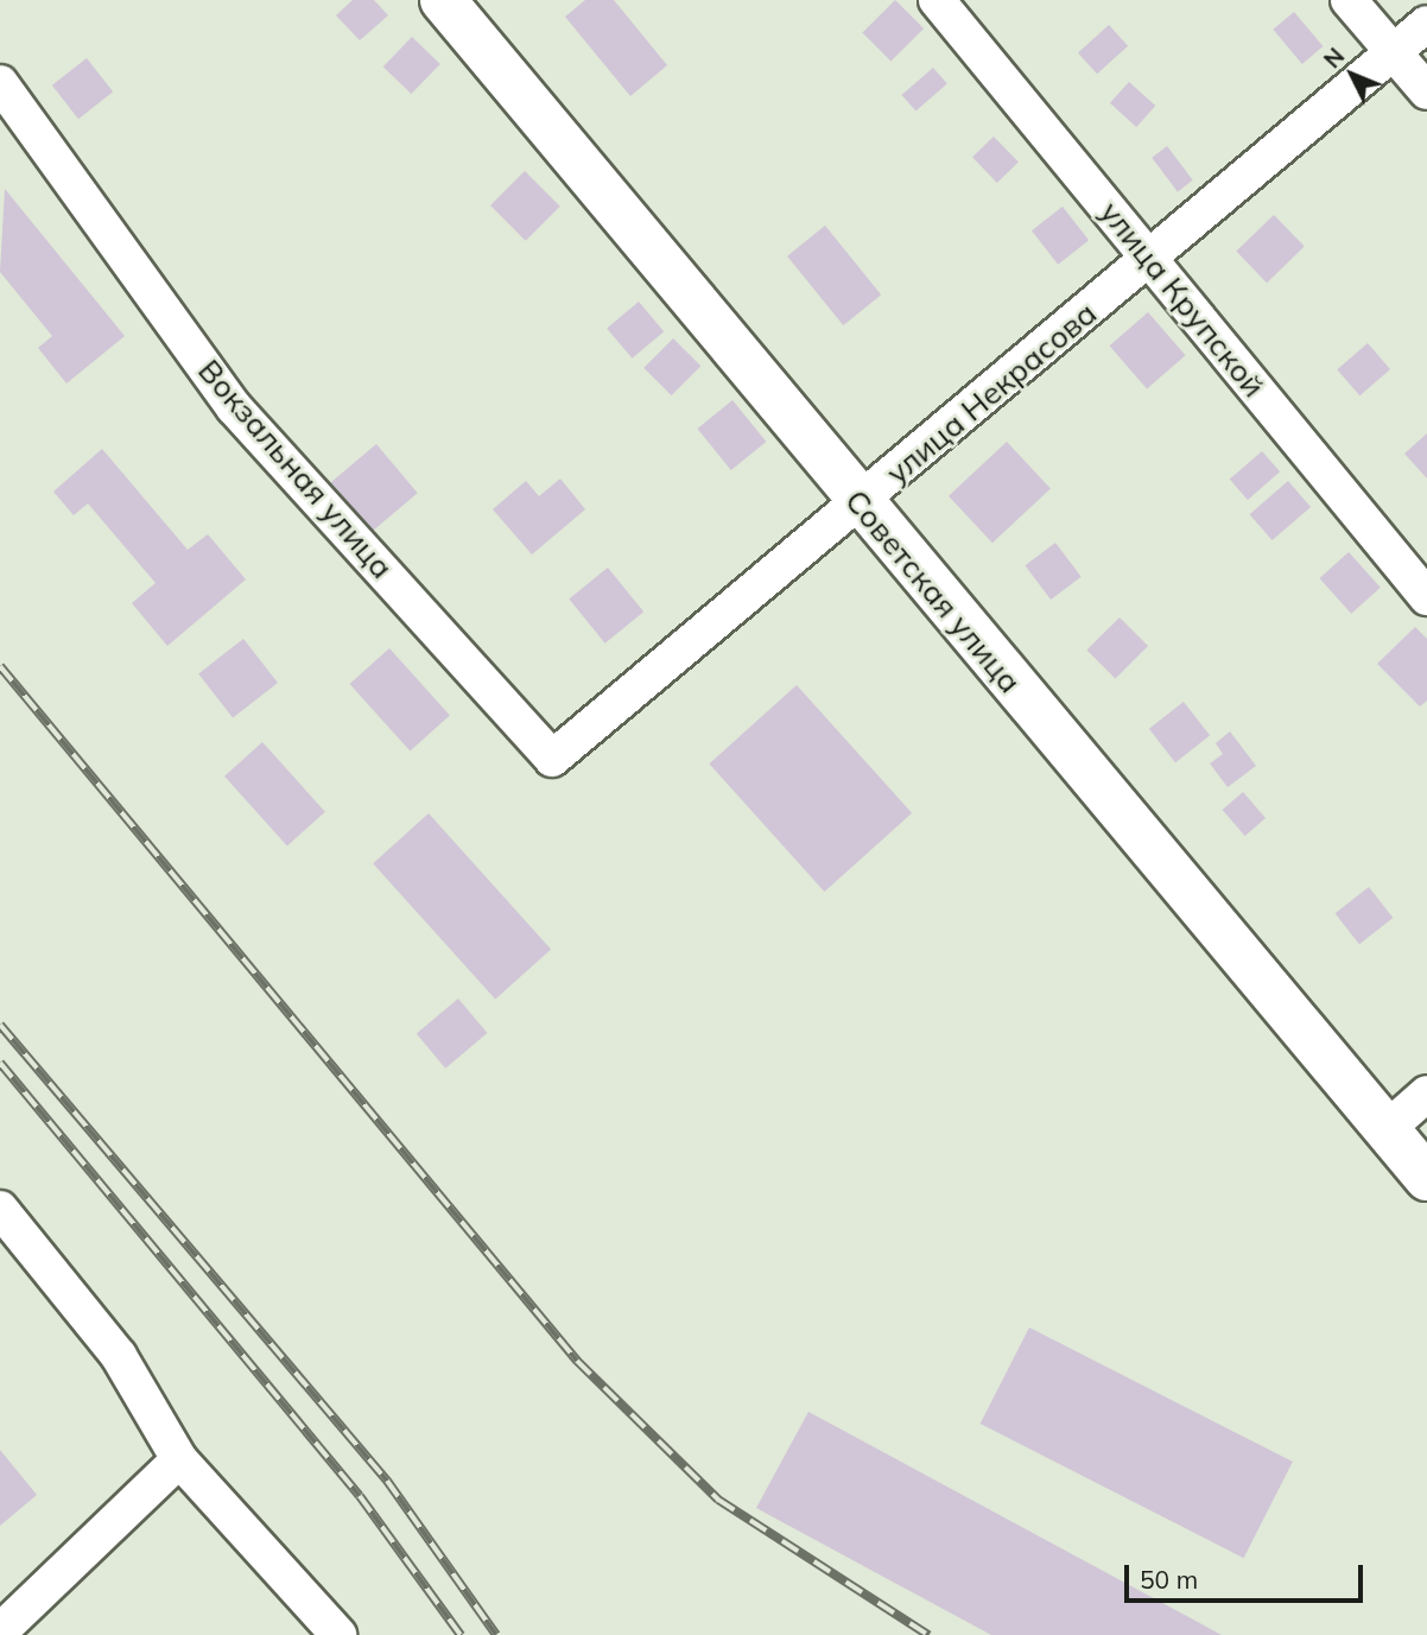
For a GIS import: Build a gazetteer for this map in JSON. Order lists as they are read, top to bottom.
{
  "streets": {
    "main road": ["Советская улица"],
    "street": ["улица Крупской", "улица Некрасова", "Вокзальная улица"]
  },
  "crossings": [
    ["улица Крупской", "улица Некрасова"],
    ["улица Некрасова", "Вокзальная улица"],
    ["улица Некрасова", "Советская улица"]
  ],
  "scale_bar": "50 m",
  "north": "top left"
}
